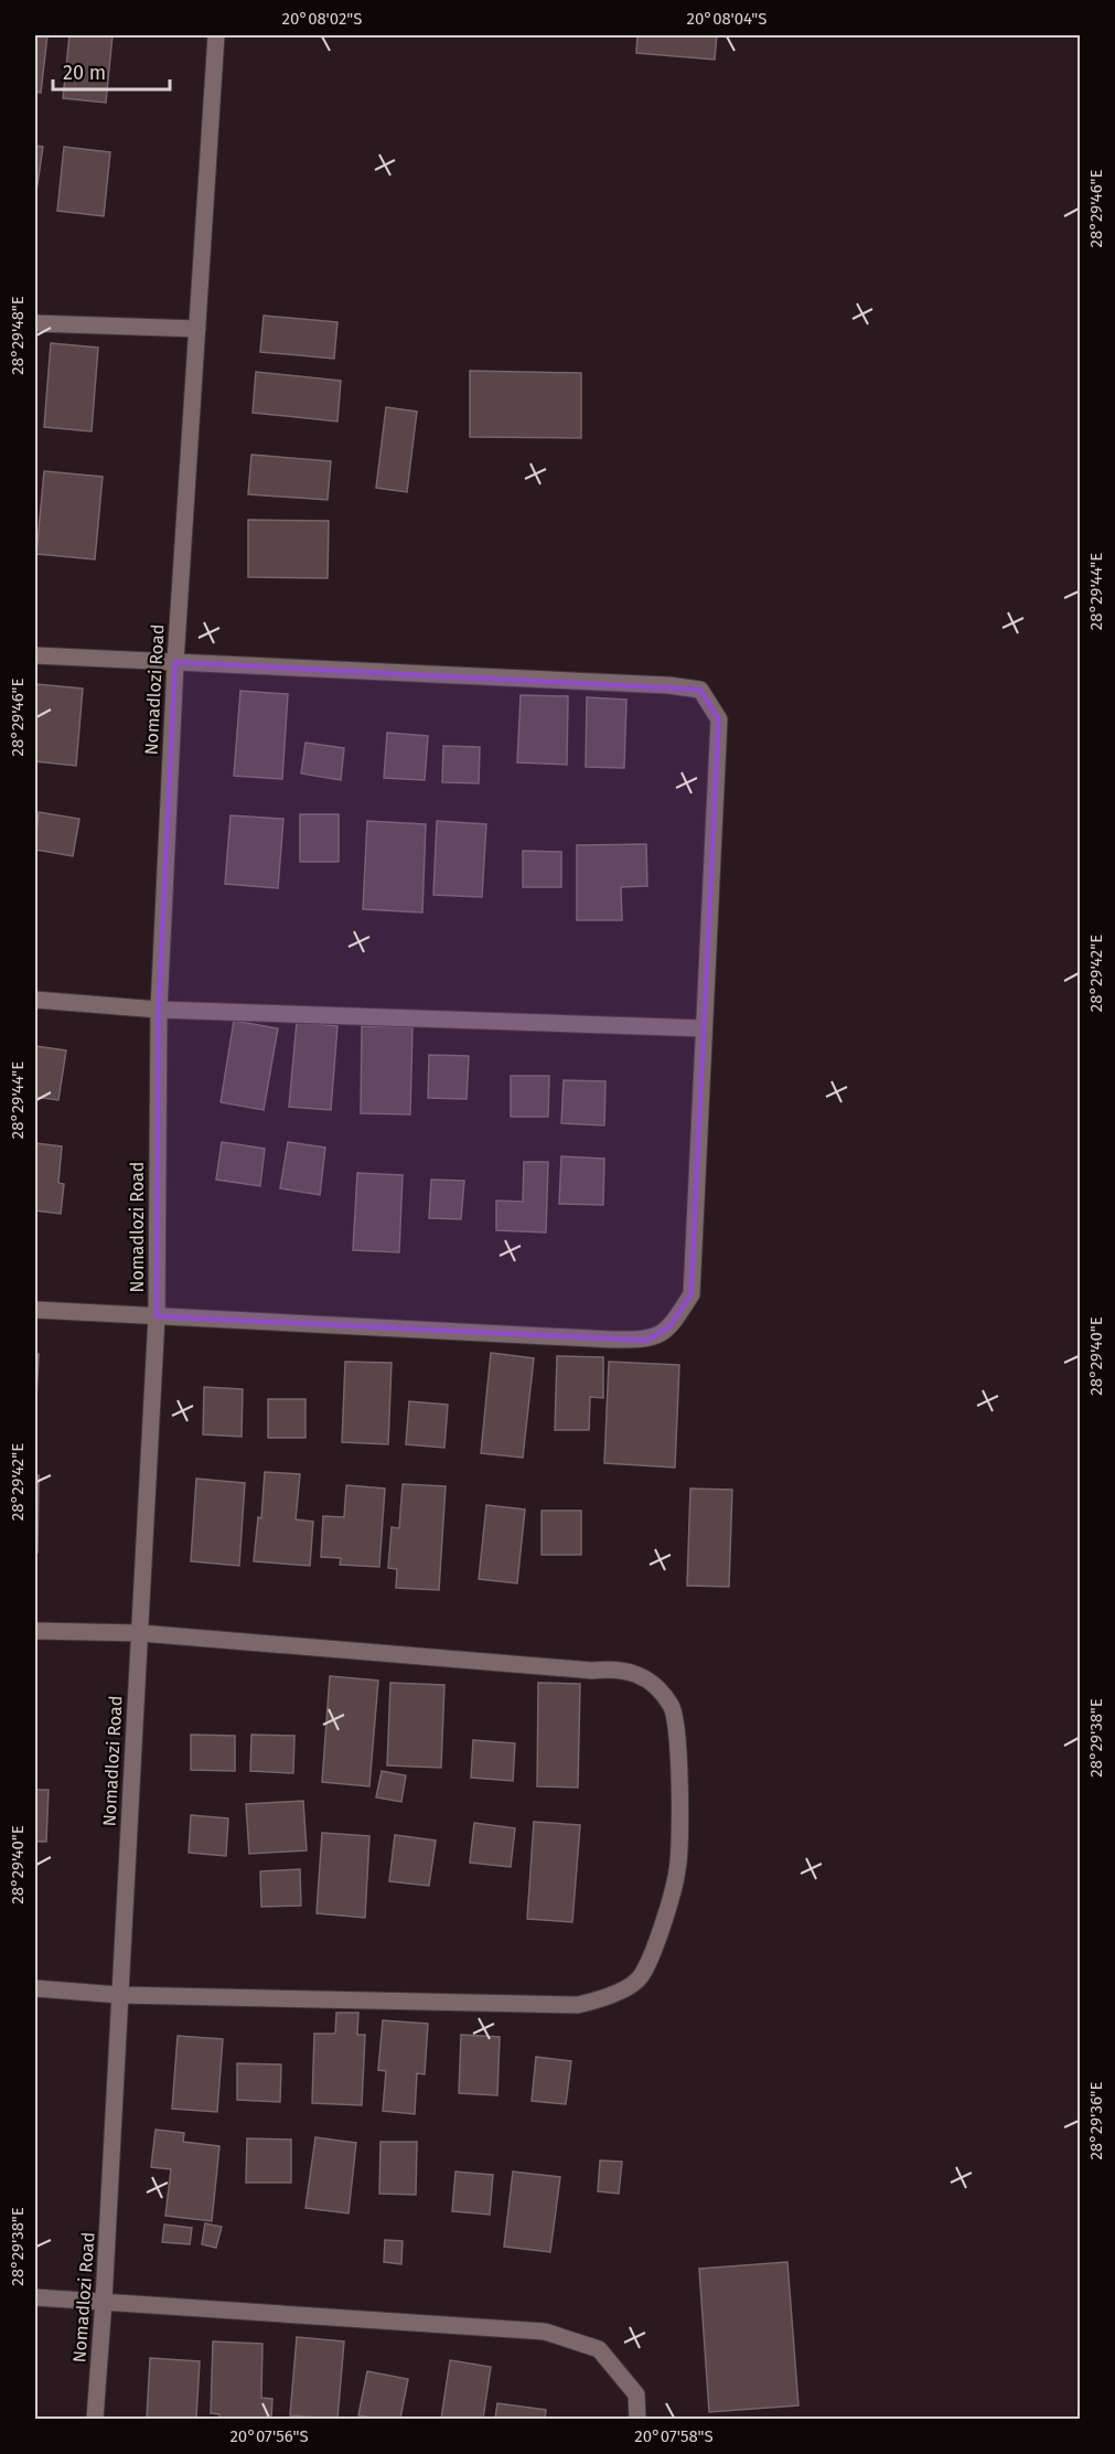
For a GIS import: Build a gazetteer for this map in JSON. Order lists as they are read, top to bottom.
{
  "streets": {
    "street": ["Nomadlozi Road"]
  },
  "scale_bar": "20 m",
  "coordinates": [
    "20°08'02\"S",
    "20°08'04\"S",
    "28°29'46\"E",
    "28°29'48\"E",
    "28°29'44\"E",
    "28°29'42\"E",
    "28°29'40\"E",
    "28°29'38\"E",
    "28°29'36\"E",
    "20°07'56\"S",
    "20°07'58\"S"
  ]
}
